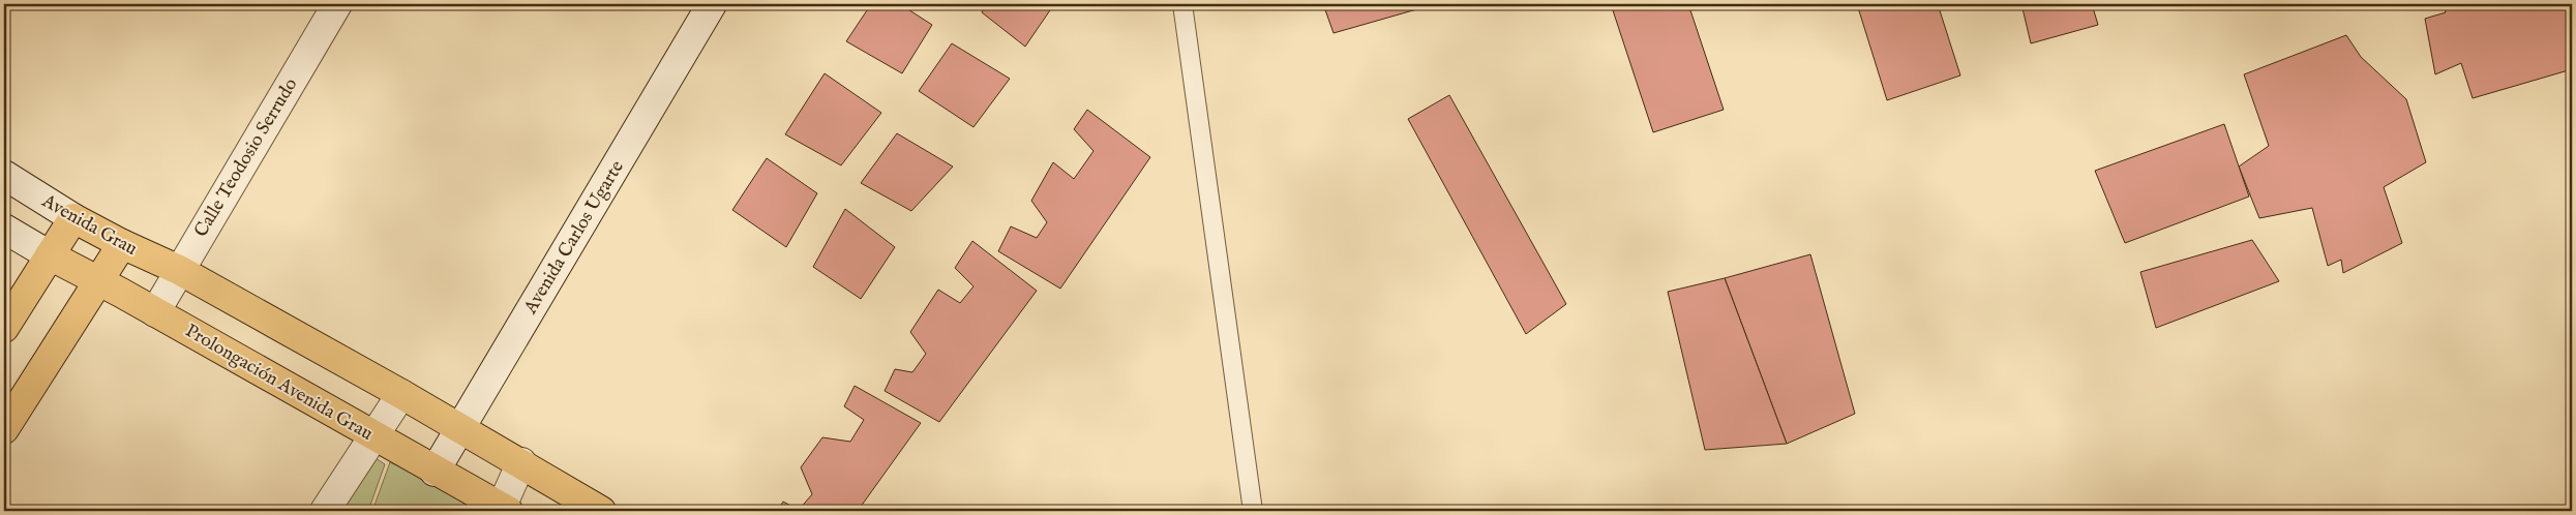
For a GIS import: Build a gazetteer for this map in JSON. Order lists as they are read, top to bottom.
{
  "streets": {
    "highway": ["Avenida Grau", "Prolongación Avenida Grau"],
    "street": ["Calle Teodosio Serrudo", "Avenida Carlos Ugarte"]
  },
  "crossings": [
    ["Calle Teodosio Serrudo", "Avenida Grau"],
    ["Calle Teodosio Serrudo", "Prolongación Avenida Grau"],
    ["Avenida Carlos Ugarte", "Prolongación Avenida Grau"]
  ]
}
